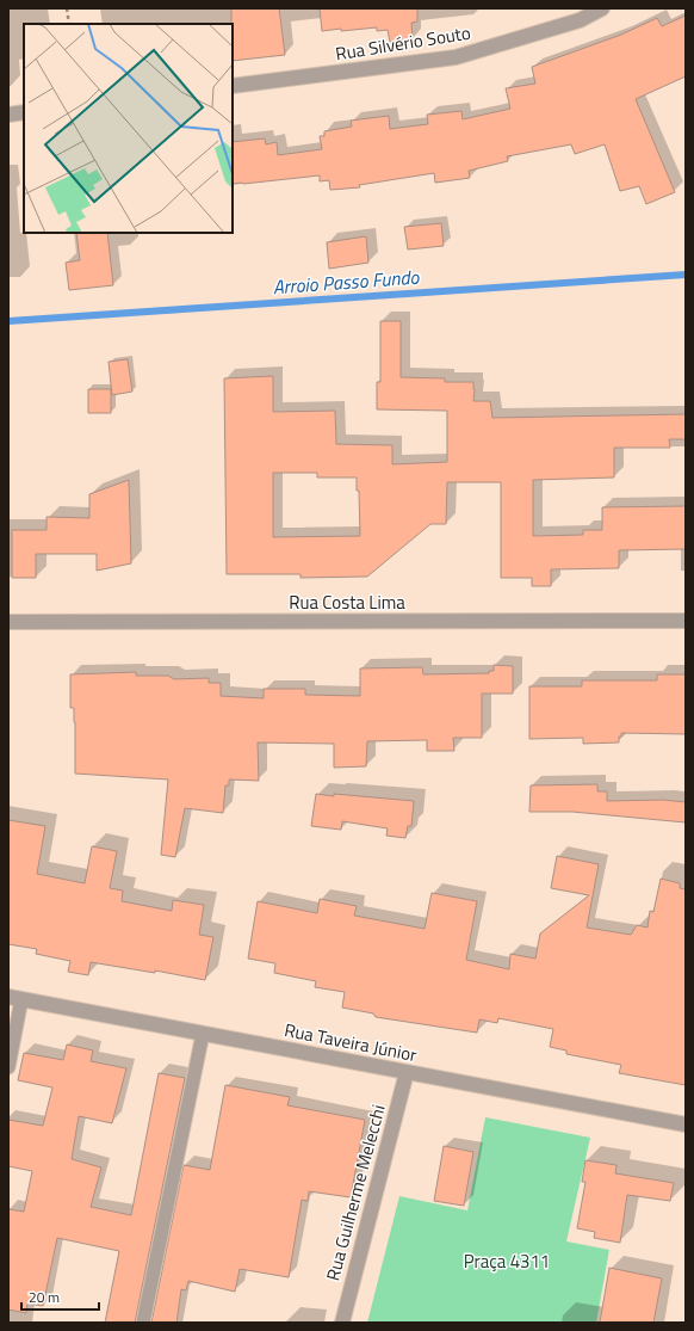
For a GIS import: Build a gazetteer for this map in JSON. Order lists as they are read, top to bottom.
{
  "streets": {
    "street": [
      "Rua Silvério Souto",
      "Rua Costa Lima",
      "Rua Taveira Júnior",
      "Rua Guilherme Melecchi"
    ]
  },
  "crossings": [
    ["Rua Taveira Júnior", "Rua Guilherme Melecchi"]
  ],
  "water": ["Arroio Passo Fundo"],
  "parks": ["Praça 4311"],
  "scale_bar": "20 m"
}
